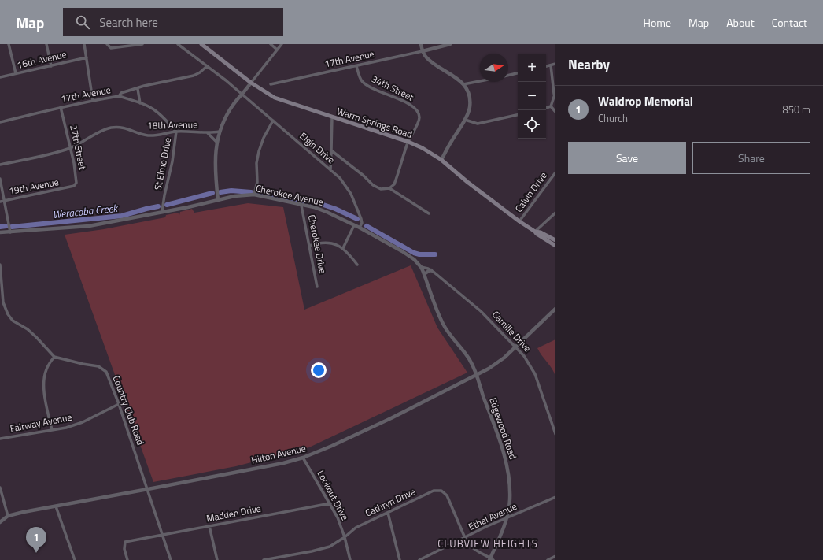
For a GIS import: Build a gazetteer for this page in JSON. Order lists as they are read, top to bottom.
{
  "streets": {
    "main road": ["Warm Springs Road"],
    "street": [
      "17th Avenue",
      "16th Avenue",
      "34th Street",
      "18th Avenue",
      "27th Street",
      "Elgin Drive",
      "St Elmo Drive",
      "19th Avenue",
      "Calvin Drive",
      "Cherokee Avenue",
      "Cherokee Drive",
      "Camille Drive",
      "Country Club Road",
      "Fairway Avenue",
      "Edgewood Road",
      "Hilton Avenue",
      "Lookout Drive",
      "Cathryn Drive",
      "Madden Drive",
      "Ethel Avenue"
    ]
  },
  "crossings": [
    ["17th Avenue", "34th Street"],
    ["17th Avenue", "27th Street"],
    ["17th Avenue", "Elgin Drive"],
    ["17th Avenue", "St Elmo Drive"],
    ["34th Street", "Warm Springs Road"],
    ["Warm Springs Road", "Calvin Drive"],
    ["18th Avenue", "27th Street"],
    ["18th Avenue", "St Elmo Drive"],
    ["27th Street", "19th Avenue"],
    ["Elgin Drive", "Cherokee Avenue"],
    ["St Elmo Drive", "Cherokee Avenue"],
    ["Cherokee Avenue", "Cherokee Drive"],
    ["Cherokee Avenue", "Camille Drive"],
    ["Cherokee Avenue", "Edgewood Road"],
    ["Cherokee Avenue", "Hilton Avenue"],
    ["Camille Drive", "Hilton Avenue"],
    ["Country Club Road", "Fairway Avenue"],
    ["Country Club Road", "Hilton Avenue"],
    ["Country Club Road", "Madden Drive"],
    ["Edgewood Road", "Hilton Avenue"],
    ["Edgewood Road", "Cathryn Drive"],
    ["Edgewood Road", "Ethel Avenue"],
    ["Hilton Avenue", "Lookout Drive"],
    ["Lookout Drive", "Cathryn Drive"],
    ["Lookout Drive", "Madden Drive"],
    ["Cathryn Drive", "Ethel Avenue"]
  ],
  "districts": ["CLUBVIEW HEIGHTS"],
  "water": ["Weracoba Creek"],
  "north": "right",
  "page": {
    "header": "Map",
    "search": "Search here",
    "nav": [
      "Home",
      "Map",
      "About",
      "Contact"
    ],
    "heading": "Nearby",
    "map_buttons": ["+", "−"],
    "list": [
      {
        "mark": "1",
        "name": "Waldrop Memorial",
        "note": "Church",
        "value": "850 m"
      }
    ],
    "buttons": ["Save", "Share"],
    "pins": "1"
  }
}
